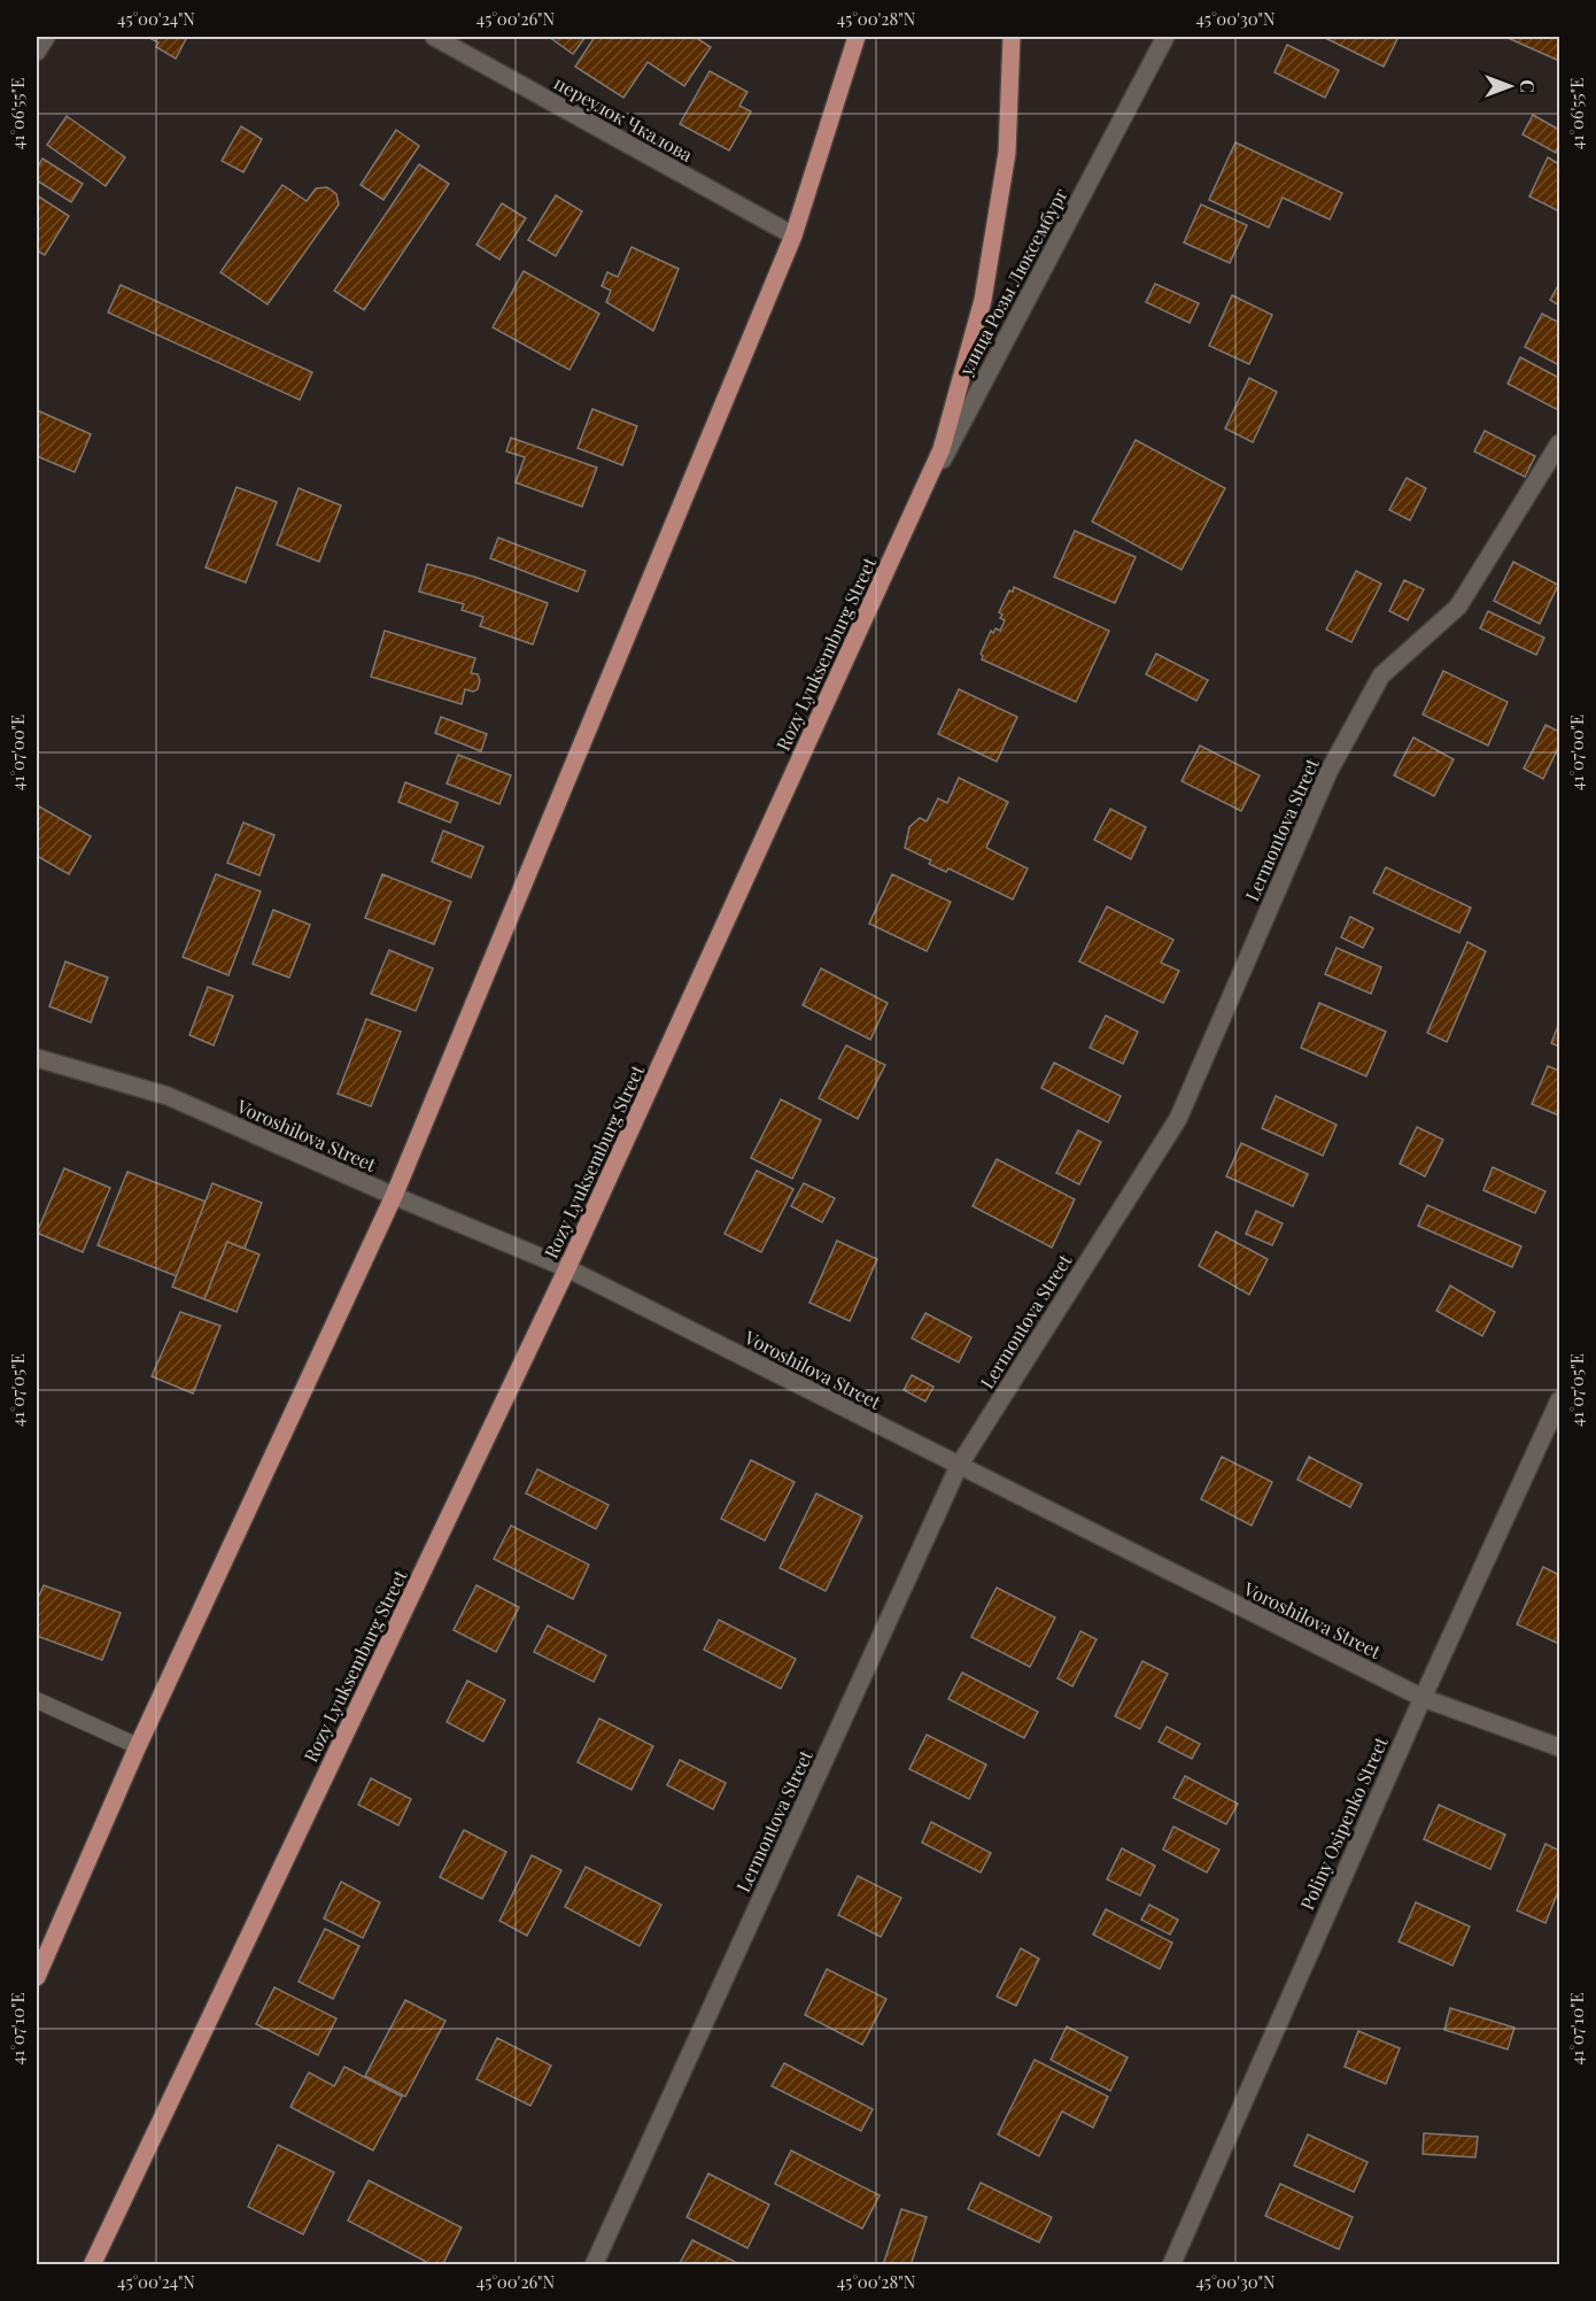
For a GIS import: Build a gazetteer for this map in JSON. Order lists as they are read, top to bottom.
{
  "streets": {
    "main road": ["Rozy Lyuksemburg Street"],
    "street": [
      "переулок Чкалова",
      "улица Розы Люксембург",
      "Lermontova Street",
      "Voroshilova Street",
      "Poliny Osipenko Street"
    ]
  },
  "crossings": [
    ["улица Розы Люксембург", "Rozy Lyuksemburg Street"],
    ["Rozy Lyuksemburg Street", "Voroshilova Street"],
    ["Lermontova Street", "Voroshilova Street"],
    ["Voroshilova Street", "Poliny Osipenko Street"]
  ],
  "north": "right",
  "coordinates": [
    "45°00'24\"N",
    "45°00'26\"N",
    "45°00'28\"N",
    "45°00'30\"N",
    "41°06'55\"E",
    "41°07'00\"E",
    "41°07'05\"E",
    "41°07'10\"E"
  ]
}
